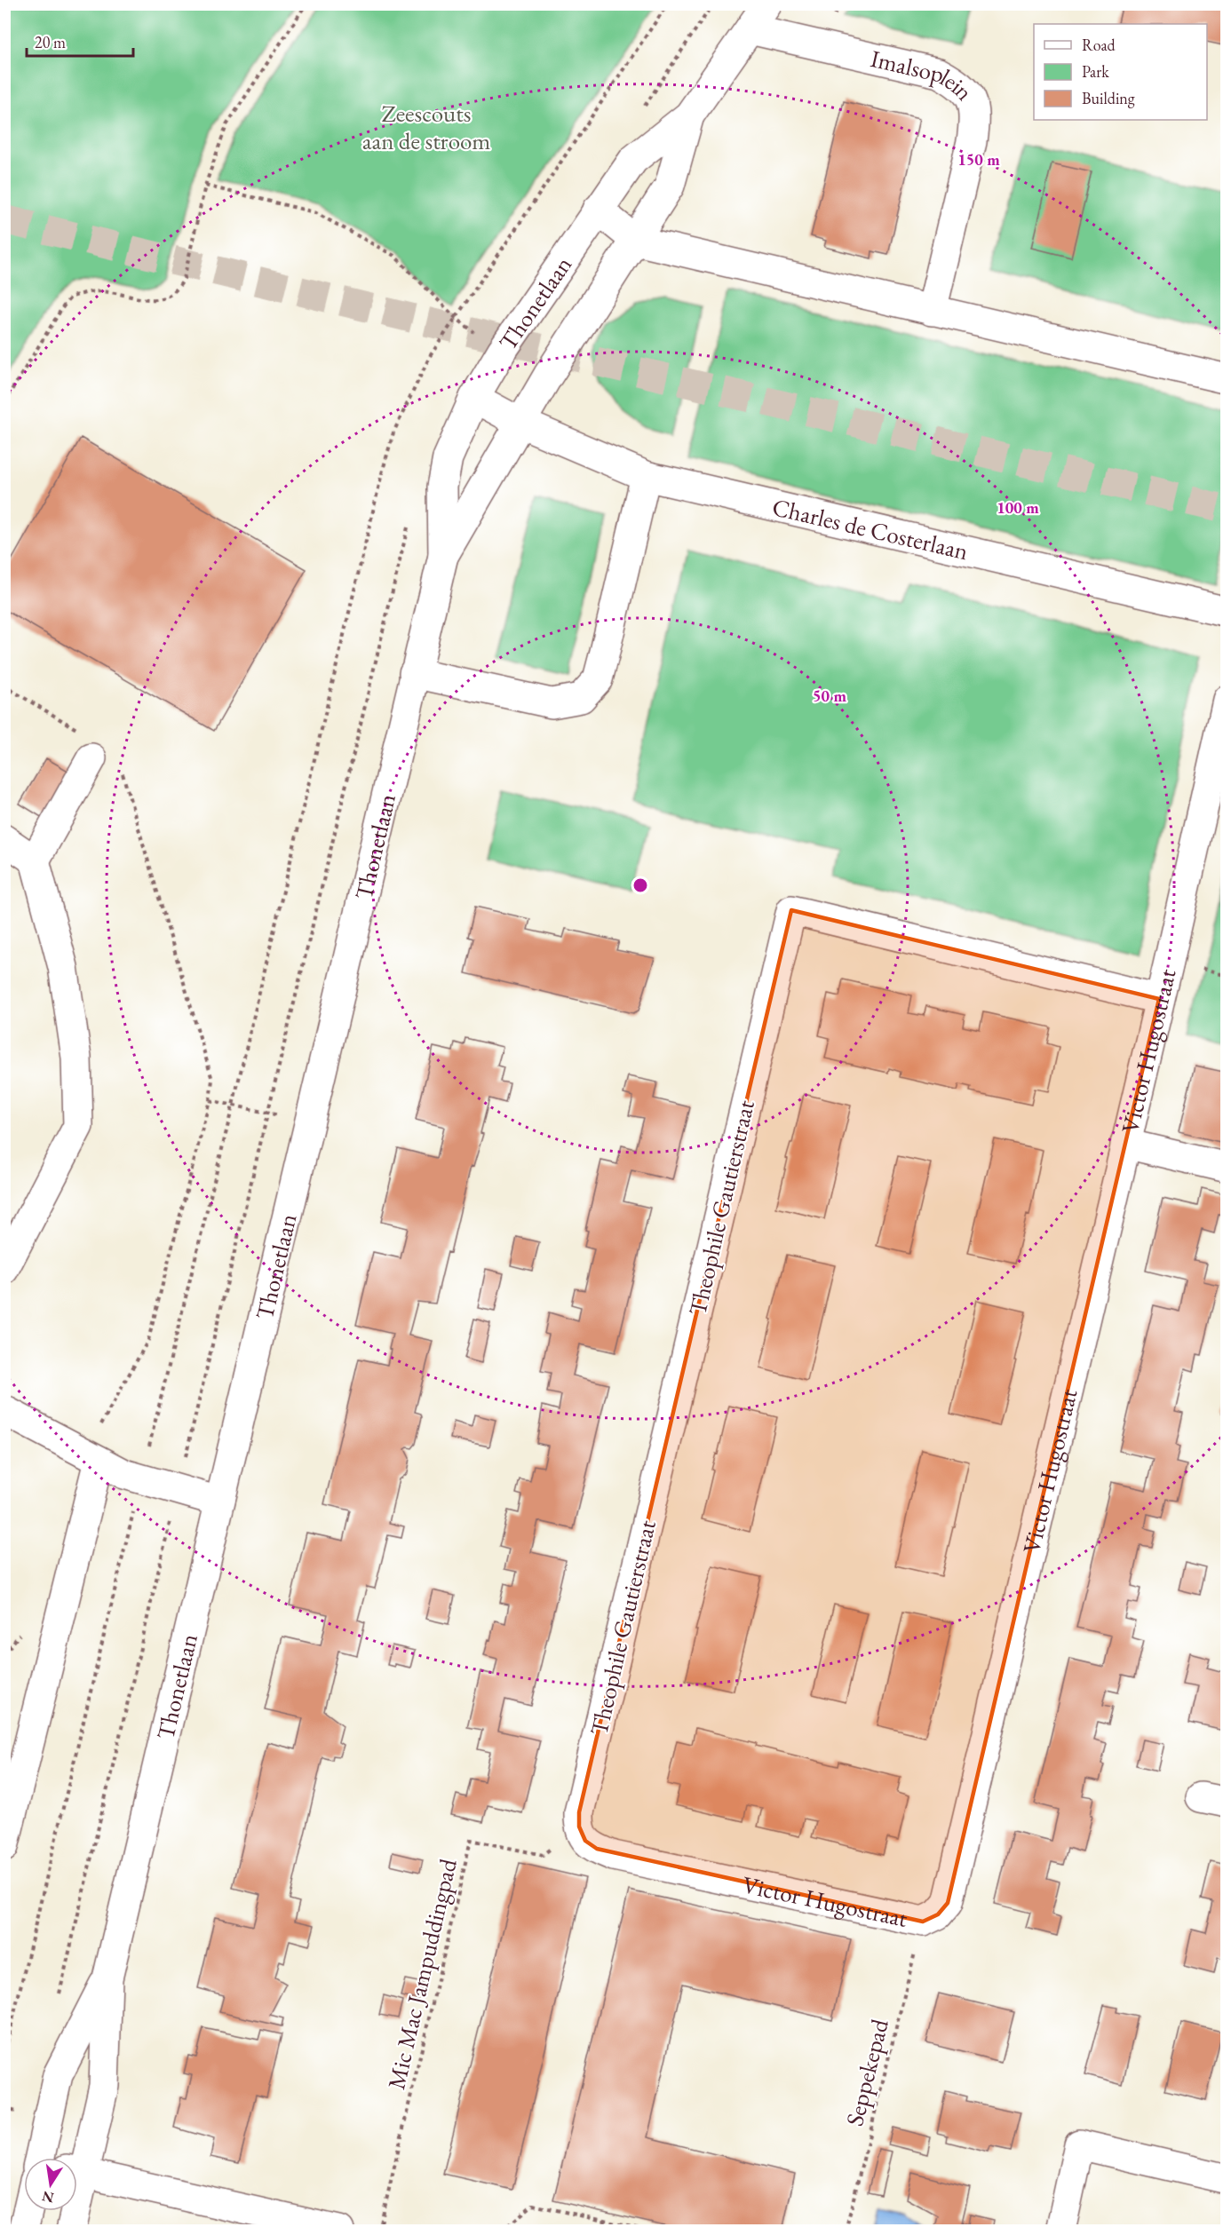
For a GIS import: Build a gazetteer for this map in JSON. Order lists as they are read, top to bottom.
{
  "streets": {
    "street": [
      "Imalsoplein",
      "Thonetlaan",
      "Charles de Costerlaan",
      "Victor Hugostraat",
      "Theophile Gautierstraat"
    ],
    "path": ["Mic Mac Jampuddingpad", "Seppekepad"]
  },
  "crossings": [
    ["Imalsoplein", "Thonetlaan"],
    ["Thonetlaan", "Charles de Costerlaan"],
    ["Victor Hugostraat", "Theophile Gautierstraat"],
    ["Victor Hugostraat", "Mic Mac Jampuddingpad"],
    ["Victor Hugostraat", "Seppekepad"],
    ["Theophile Gautierstraat", "Mic Mac Jampuddingpad"]
  ],
  "parks": ["Zeescouts aan de stroom"],
  "legend": ["Road", "Park", "Building"],
  "scale_bar": "20 m",
  "north": "bottom",
  "rings": ["150 m", "100 m", "50 m"]
}
